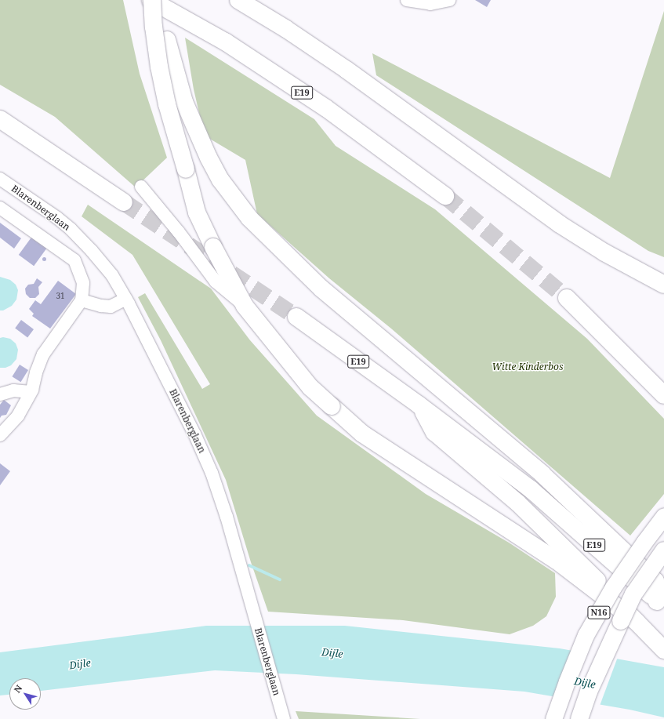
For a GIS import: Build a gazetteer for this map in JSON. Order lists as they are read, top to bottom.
{
  "streets": {
    "highway": ["E19", "N16"],
    "street": ["Blarenberglaan"]
  },
  "water": ["Dijle"],
  "parks": ["Witte Kinderbos"],
  "house_numbers": ["31"],
  "north": "top left"
}
